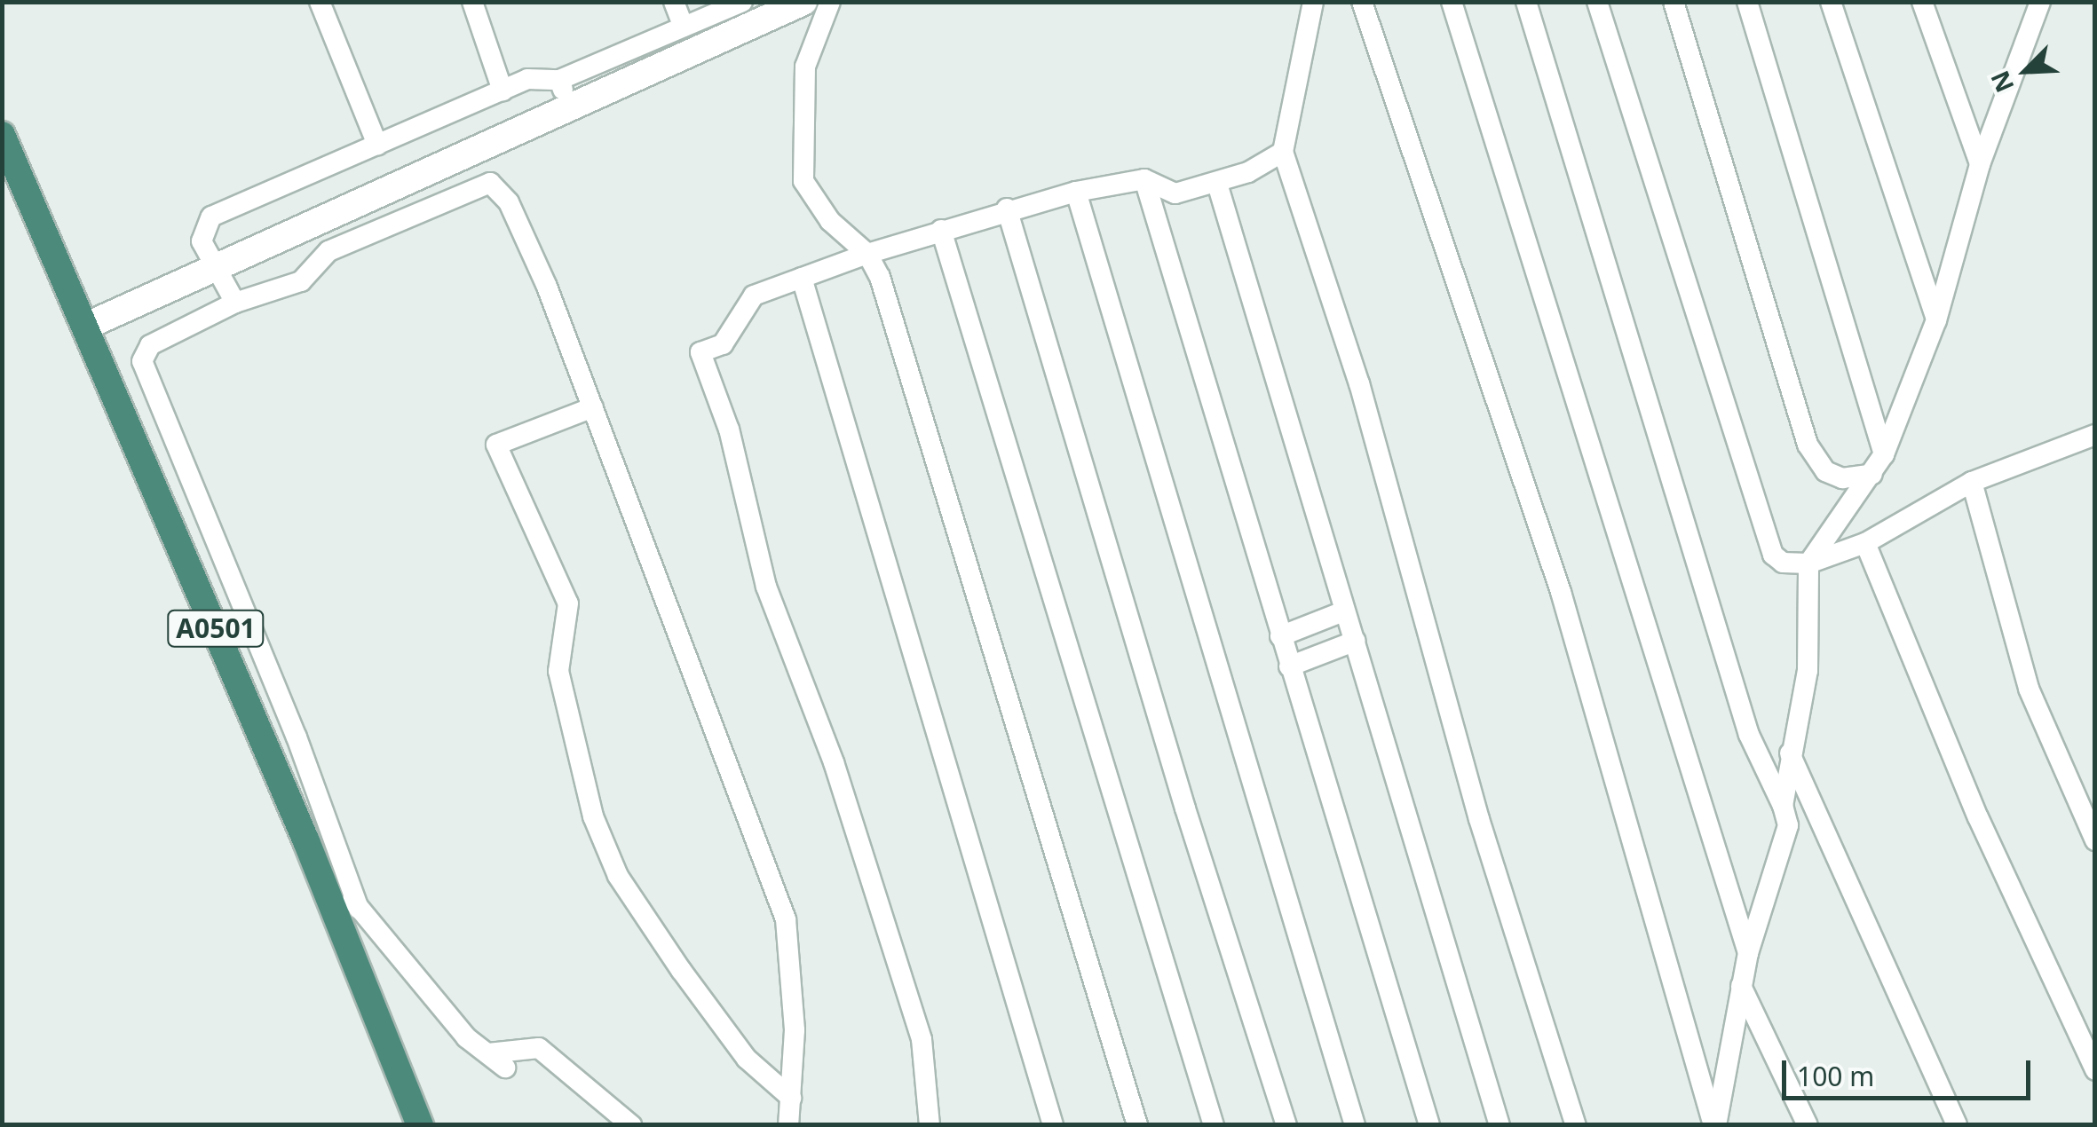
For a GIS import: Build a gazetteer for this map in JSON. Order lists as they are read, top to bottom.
{
  "streets": {
    "highway": ["A0501"]
  },
  "scale_bar": "100 m",
  "north": "bottom left"
}
